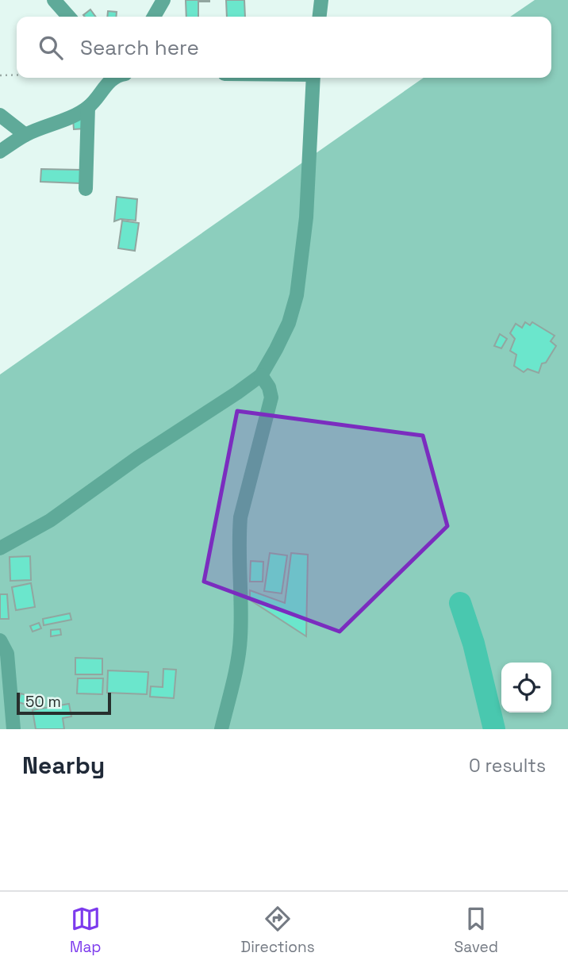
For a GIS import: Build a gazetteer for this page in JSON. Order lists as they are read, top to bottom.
{
  "scale_bar": "50 m",
  "page": {
    "search": "Search here",
    "scale": "50 m",
    "heading": ["Nearby", "0 results"],
    "nav": ["Map", "Directions", "Saved"]
  }
}
